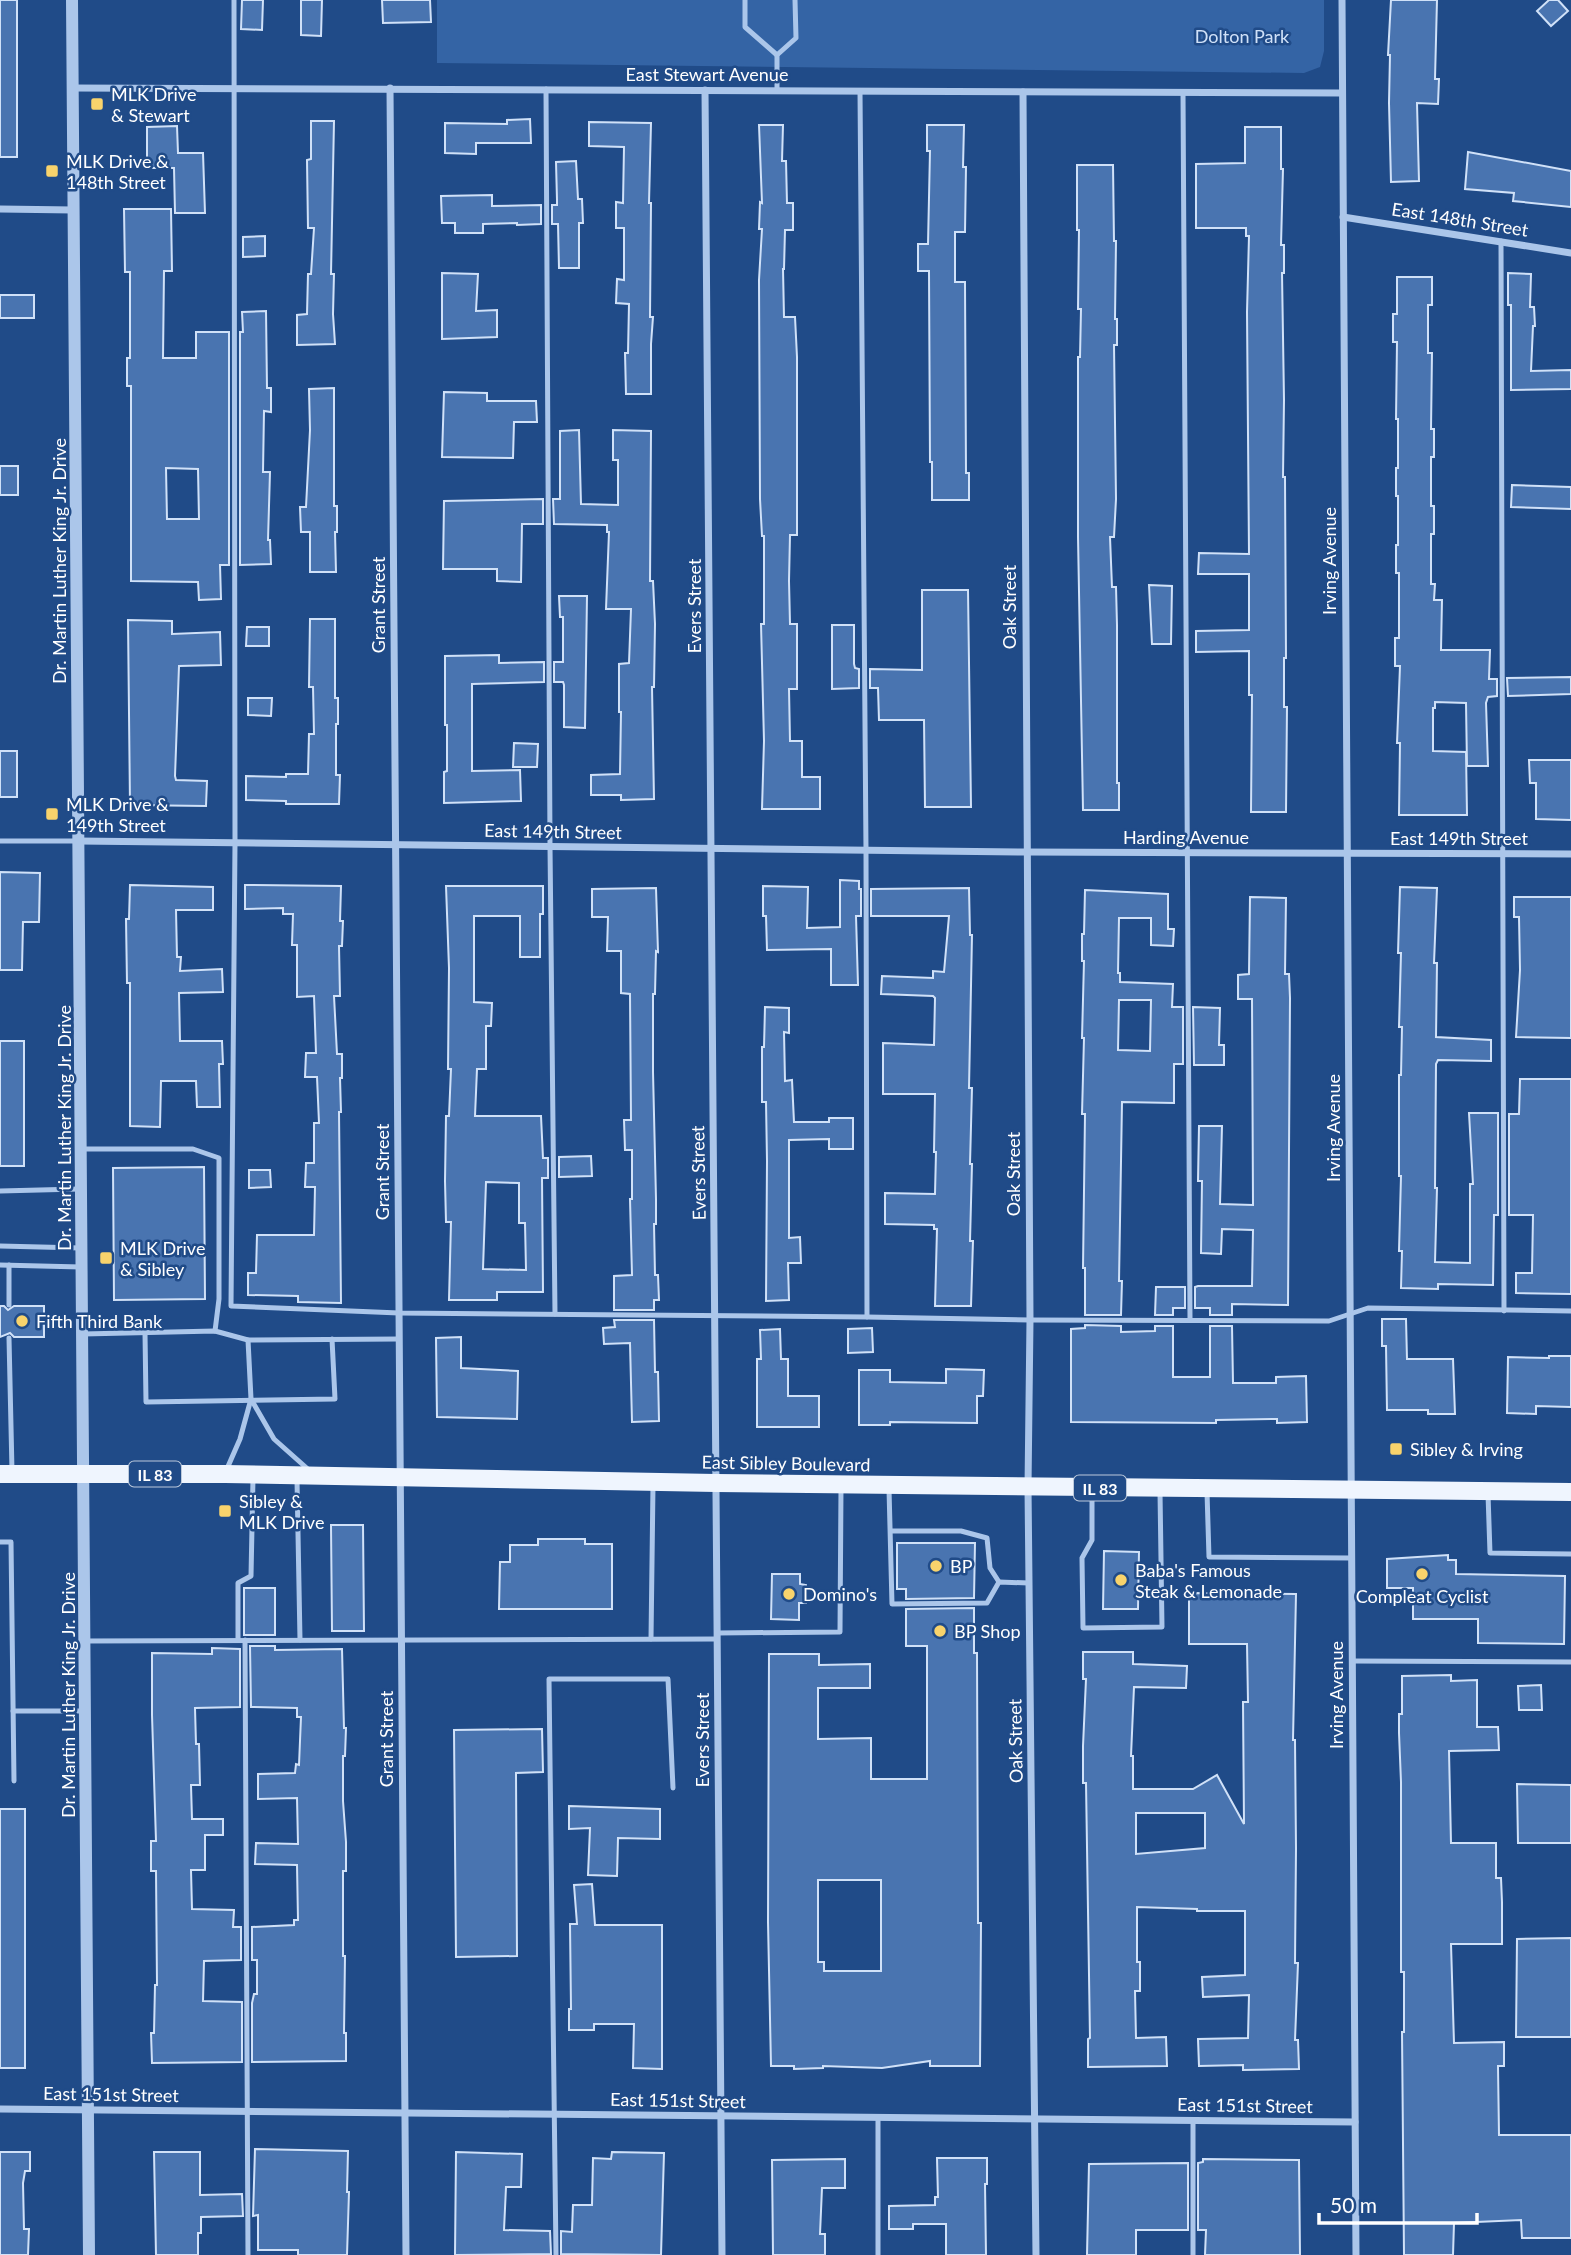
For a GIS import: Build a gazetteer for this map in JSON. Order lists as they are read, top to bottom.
{
  "streets": {
    "main road": ["East Sibley Boulevard", "IL 83"],
    "street": [
      "East Stewart Avenue",
      "East 148th Street",
      "Dr. Martin Luther King Jr. Drive",
      "Irving Avenue",
      "Grant Street",
      "Evers Street",
      "Oak Street",
      "East 149th Street",
      "Harding Avenue",
      "East 151st Street"
    ]
  },
  "crossings": [
    ["East Stewart Avenue", "Dr. Martin Luther King Jr. Drive"],
    ["East Stewart Avenue", "Irving Avenue"],
    ["East Stewart Avenue", "Grant Street"],
    ["East Stewart Avenue", "Evers Street"],
    ["East Stewart Avenue", "Oak Street"],
    ["East 148th Street", "Irving Avenue"],
    ["Dr. Martin Luther King Jr. Drive", "East 149th Street"],
    ["Dr. Martin Luther King Jr. Drive", "East Sibley Boulevard"],
    ["Dr. Martin Luther King Jr. Drive", "East 151st Street"],
    ["Irving Avenue", "East 149th Street"],
    ["Irving Avenue", "Harding Avenue"],
    ["Irving Avenue", "East Sibley Boulevard"],
    ["Irving Avenue", "East 151st Street"],
    ["Grant Street", "East 149th Street"],
    ["Grant Street", "East Sibley Boulevard"],
    ["Grant Street", "East 151st Street"],
    ["Evers Street", "East 149th Street"],
    ["Evers Street", "East Sibley Boulevard"],
    ["Evers Street", "East 151st Street"],
    ["Oak Street", "East 149th Street"],
    ["Oak Street", "Harding Avenue"],
    ["Oak Street", "East Sibley Boulevard"],
    ["Oak Street", "East 151st Street"],
    ["East 149th Street", "Harding Avenue"]
  ],
  "parks": ["Dolton Park"],
  "places": {
    "transit": [
      "MLK Drive & Stewart",
      "MLK Drive & 148th Street",
      "MLK Drive & 149th Street",
      "MLK Drive & Sibley",
      "Sibley & Irving",
      "Sibley & MLK Drive"
    ],
    "other": [
      "Fifth Third Bank",
      "BP",
      "Compleat Cyclist",
      "Baba's Famous Steak & Lemonade",
      "Domino's",
      "BP Shop"
    ]
  },
  "scale_bar": "50 m"
}
